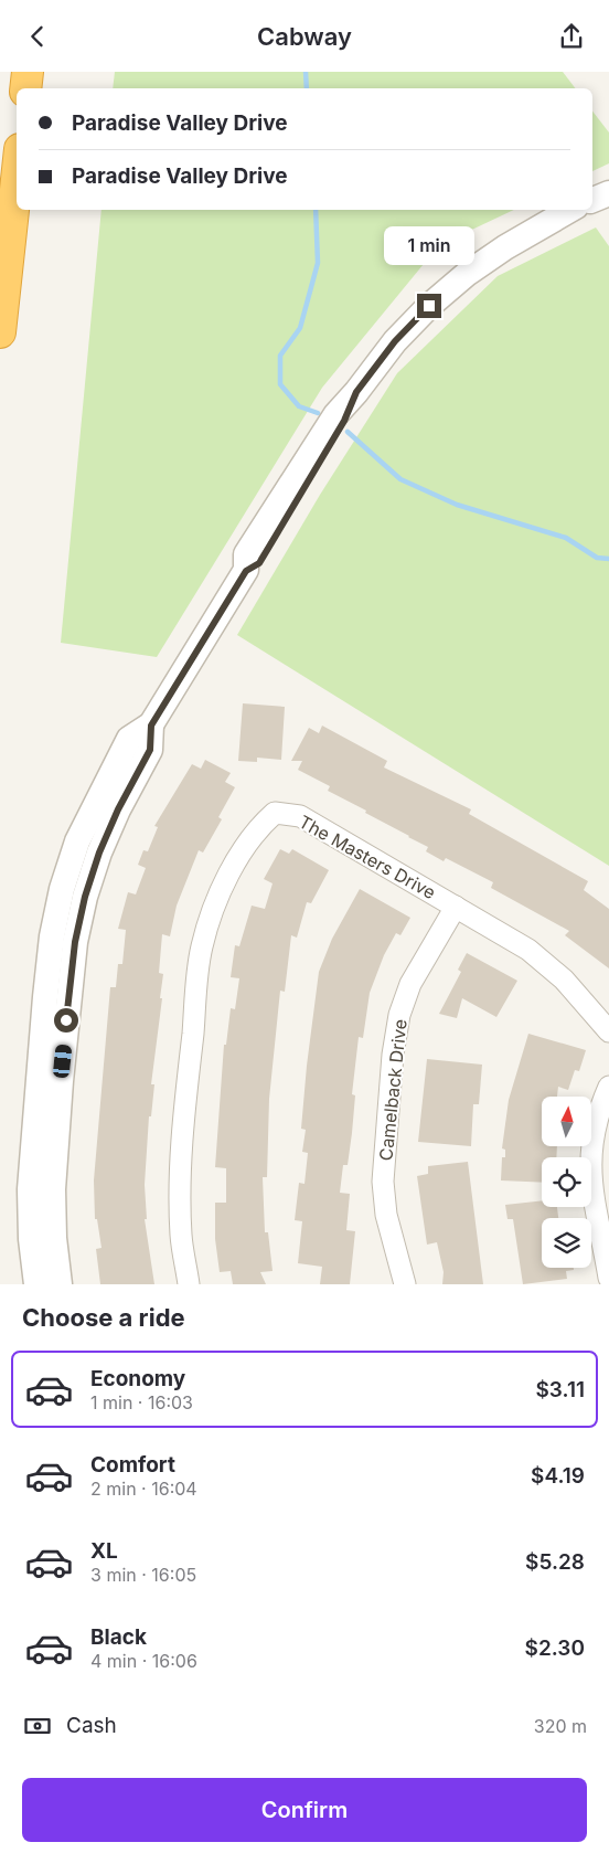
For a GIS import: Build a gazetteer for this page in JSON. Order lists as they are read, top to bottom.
{
  "streets": {
    "street": ["The Masters Drive", "Camelback Drive"]
  },
  "crossings": [
    ["The Masters Drive", "Camelback Drive"]
  ],
  "north": "top",
  "page": {
    "header": "Cabway",
    "banner": ["Paradise Valley Drive", "Paradise Valley Drive"],
    "bubble": "1 min",
    "heading": "Choose a ride",
    "list": [
      {
        "name": "Economy",
        "note": "1 min · 16:03",
        "value": "$3.11"
      },
      {
        "name": "Comfort",
        "note": "2 min · 16:04",
        "value": "$4.19"
      },
      {
        "name": "XL",
        "note": "3 min · 16:05",
        "value": "$5.28"
      },
      {
        "name": "Black",
        "note": "4 min · 16:06",
        "value": "$2.30"
      }
    ],
    "pay": ["Cash", "320 m"],
    "buttons": "Confirm"
  }
}
